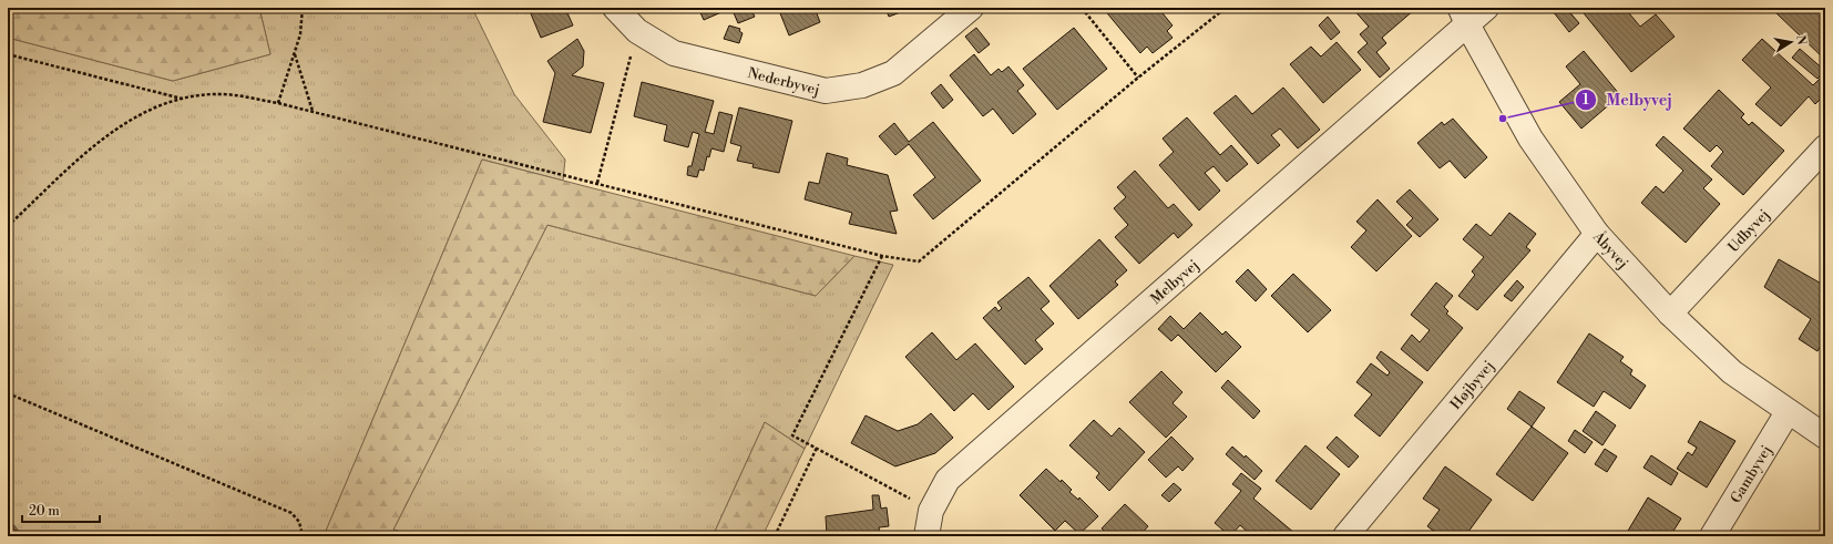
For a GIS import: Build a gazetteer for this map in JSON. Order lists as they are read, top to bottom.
{
  "streets": {
    "street": [
      "Nederbyvej",
      "Udbyvej",
      "Åbyvej",
      "Melbyvej",
      "Højbyvej",
      "Gambyvej"
    ]
  },
  "crossings": [
    ["Udbyvej", "Åbyvej"],
    ["Åbyvej", "Melbyvej"],
    ["Åbyvej", "Højbyvej"],
    ["Åbyvej", "Gambyvej"]
  ],
  "places": ["Melbyvej"],
  "scale_bar": "20 m",
  "north": "right"
}
